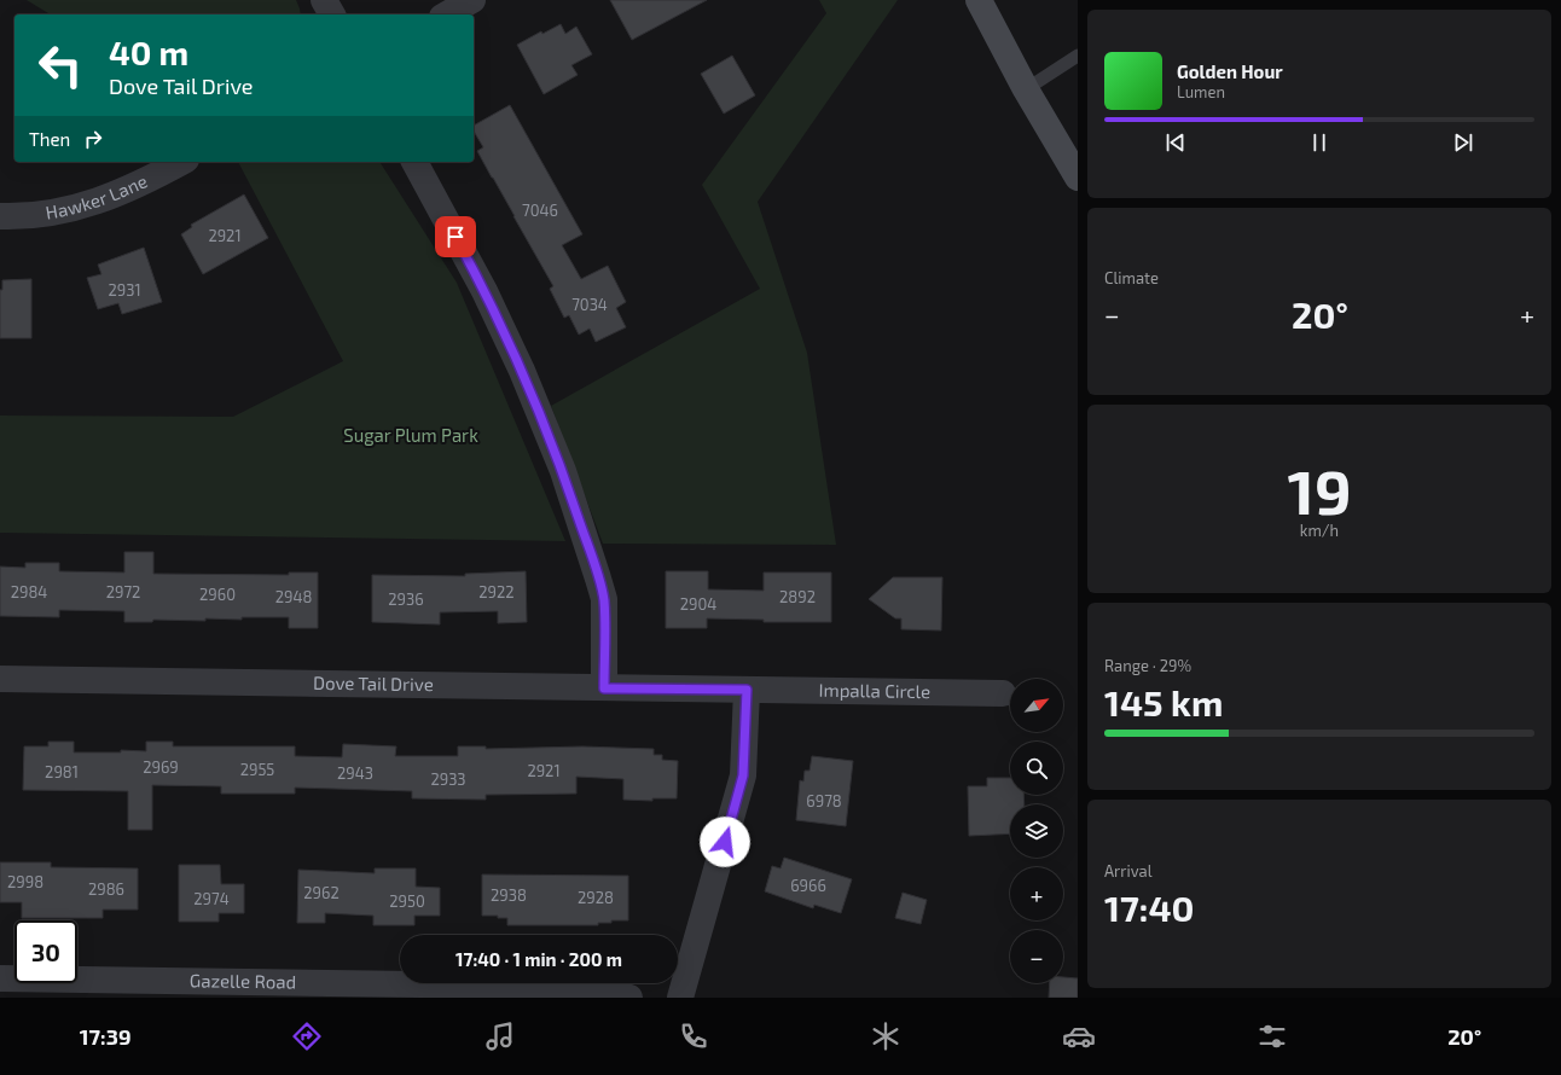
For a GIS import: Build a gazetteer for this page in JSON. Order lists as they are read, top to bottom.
{
  "streets": {
    "street": [
      "Hawker Lane",
      "Dove Tail Drive",
      "Impalla Circle",
      "Gazelle Road"
    ]
  },
  "crossings": [
    ["Dove Tail Drive", "Impalla Circle"]
  ],
  "parks": ["Sugar Plum Park"],
  "house_numbers": [
    "7046",
    "2921",
    "2931",
    "7034",
    "2984",
    "2972",
    "2922",
    "2960",
    "2948",
    "2892",
    "2936",
    "2904",
    "2969",
    "2955",
    "2921",
    "2981",
    "2943",
    "2933",
    "6978",
    "2998",
    "6966",
    "2986",
    "2962",
    "2938",
    "2928",
    "2974",
    "2950"
  ],
  "north": "top right",
  "page": {
    "turn": ["40 m", "Dove Tail Drive"],
    "song": ["Golden Hour", "Lumen"],
    "then": "Then",
    "tile": [
      "Climate",
      ["19", "km/h"],
      ["Range · 29%", "145 km"],
      ["Arrival", "17:40"]
    ],
    "heat": ["−", "20°", "+"],
    "map_buttons": ["+", "−"],
    "limit": "30",
    "trip": "17:40 · 1 min · 200 m",
    "tabs": ["17:39", "20°"]
  }
}
